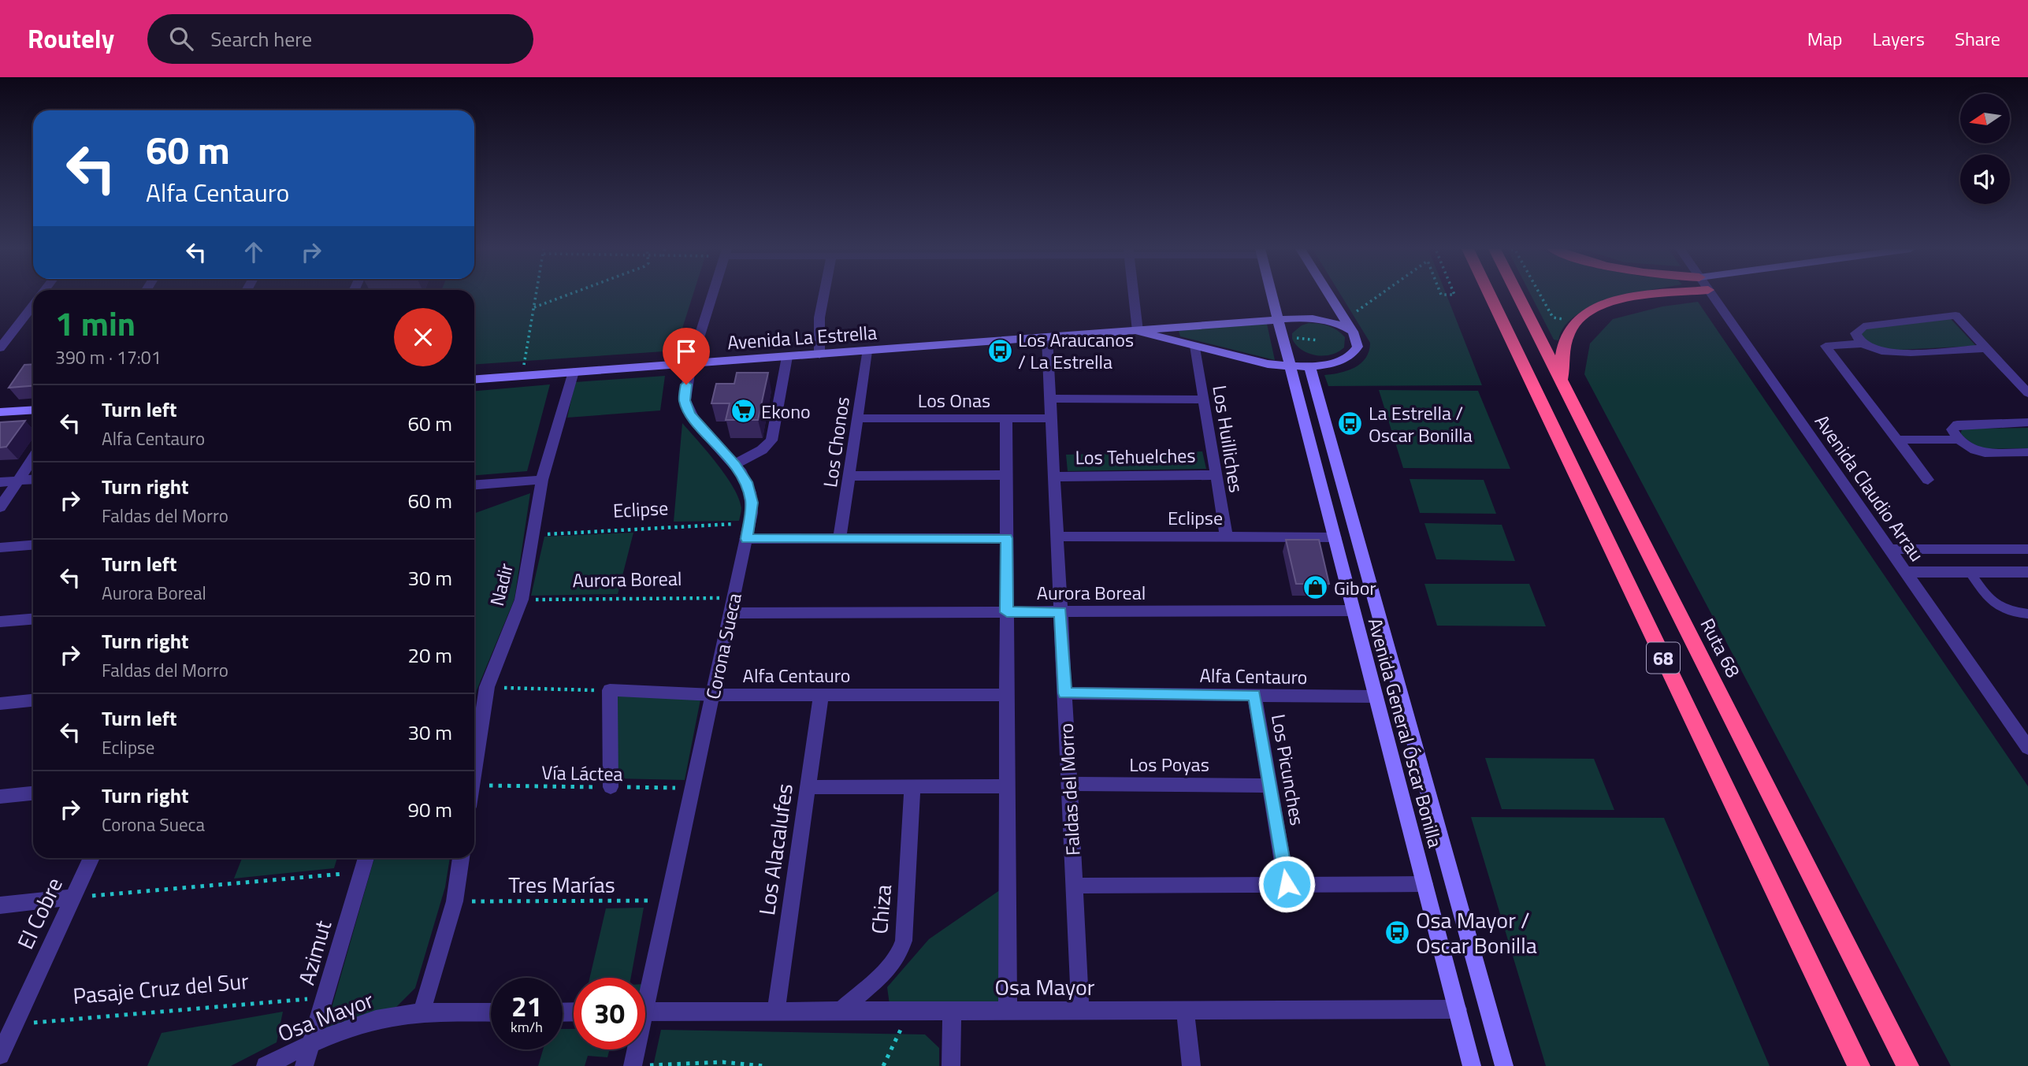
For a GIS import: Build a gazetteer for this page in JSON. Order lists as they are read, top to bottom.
{
  "streets": {
    "highway": ["Ruta 68", "68"],
    "main road": ["Avenida La Estrella", "Avenida General Óscar Bonilla"],
    "street": [
      "Los Onas",
      "Los Huilliches",
      "Los Chonos",
      "Los Tehuelches",
      "Avenida Claudio Arrau",
      "Eclipse",
      "Aurora Boreal",
      "Nadir",
      "Corona Sueca",
      "Alfa Centauro",
      "Los Poyas",
      "Los Picunches",
      "Faldas del Morro",
      "Los Alacalufes",
      "Chiza",
      "El Cobre",
      "Azimut",
      "Osa Mayor"
    ],
    "path": ["Vía Láctea", "Tres Marías", "Pasaje Cruz del Sur"]
  },
  "crossings": [
    ["Avenida La Estrella", "Los Huilliches"],
    ["Avenida La Estrella", "Los Chonos"],
    ["Avenida La Estrella", "Nadir"],
    ["Avenida La Estrella", "Corona Sueca"],
    ["Avenida La Estrella", "Avenida General Óscar Bonilla"],
    ["Avenida La Estrella", "Faldas del Morro"],
    ["Los Onas", "Los Chonos"],
    ["Los Onas", "Faldas del Morro"],
    ["Los Huilliches", "Los Tehuelches"],
    ["Los Huilliches", "Eclipse"],
    ["Los Tehuelches", "Faldas del Morro"],
    ["Eclipse", "Nadir"],
    ["Eclipse", "Corona Sueca"],
    ["Eclipse", "Avenida General Óscar Bonilla"],
    ["Eclipse", "Faldas del Morro"],
    ["Aurora Boreal", "Nadir"],
    ["Aurora Boreal", "Corona Sueca"],
    ["Aurora Boreal", "Avenida General Óscar Bonilla"],
    ["Aurora Boreal", "Faldas del Morro"],
    ["Corona Sueca", "Alfa Centauro"],
    ["Corona Sueca", "Vía Láctea"],
    ["Corona Sueca", "Tres Marías"],
    ["Alfa Centauro", "Avenida General Óscar Bonilla"],
    ["Alfa Centauro", "Los Picunches"],
    ["Alfa Centauro", "Faldas del Morro"],
    ["Alfa Centauro", "Los Alacalufes"],
    ["Avenida General Óscar Bonilla", "Osa Mayor"],
    ["Los Poyas", "Los Picunches"],
    ["Los Poyas", "Faldas del Morro"],
    ["Faldas del Morro", "Osa Mayor"],
    ["Los Alacalufes", "Osa Mayor"],
    ["Chiza", "Osa Mayor"],
    ["El Cobre", "Pasaje Cruz del Sur"],
    ["Azimut", "Osa Mayor"],
    ["Azimut", "Pasaje Cruz del Sur"]
  ],
  "places": {
    "bus stop": ["Los Araucanos / La Estrella", "La Estrella / Oscar Bonilla", "Osa Mayor / Oscar Bonilla"],
    "supermarket": ["Ekono"],
    "shop": ["Gibor"]
  },
  "north": "left",
  "page": {
    "header": "Routely",
    "search": "Search here",
    "nav": ["Map", "Layers", "Share"],
    "turn": ["60 m", "Alfa Centauro"],
    "heading": ["1 min", "390 m · 17:01"],
    "list": [
      {
        "name": "Turn left",
        "note": "Alfa Centauro",
        "value": "60 m"
      },
      {
        "name": "Turn right",
        "note": "Faldas del Morro",
        "value": "60 m"
      },
      {
        "name": "Turn left",
        "note": "Aurora Boreal",
        "value": "30 m"
      },
      {
        "name": "Turn right",
        "note": "Faldas del Morro",
        "value": "20 m"
      },
      {
        "name": "Turn left",
        "note": "Eclipse",
        "value": "30 m"
      },
      {
        "name": "Turn right",
        "note": "Corona Sueca",
        "value": "90 m"
      }
    ],
    "speed": "21 km/h",
    "limit": "30"
  }
}
